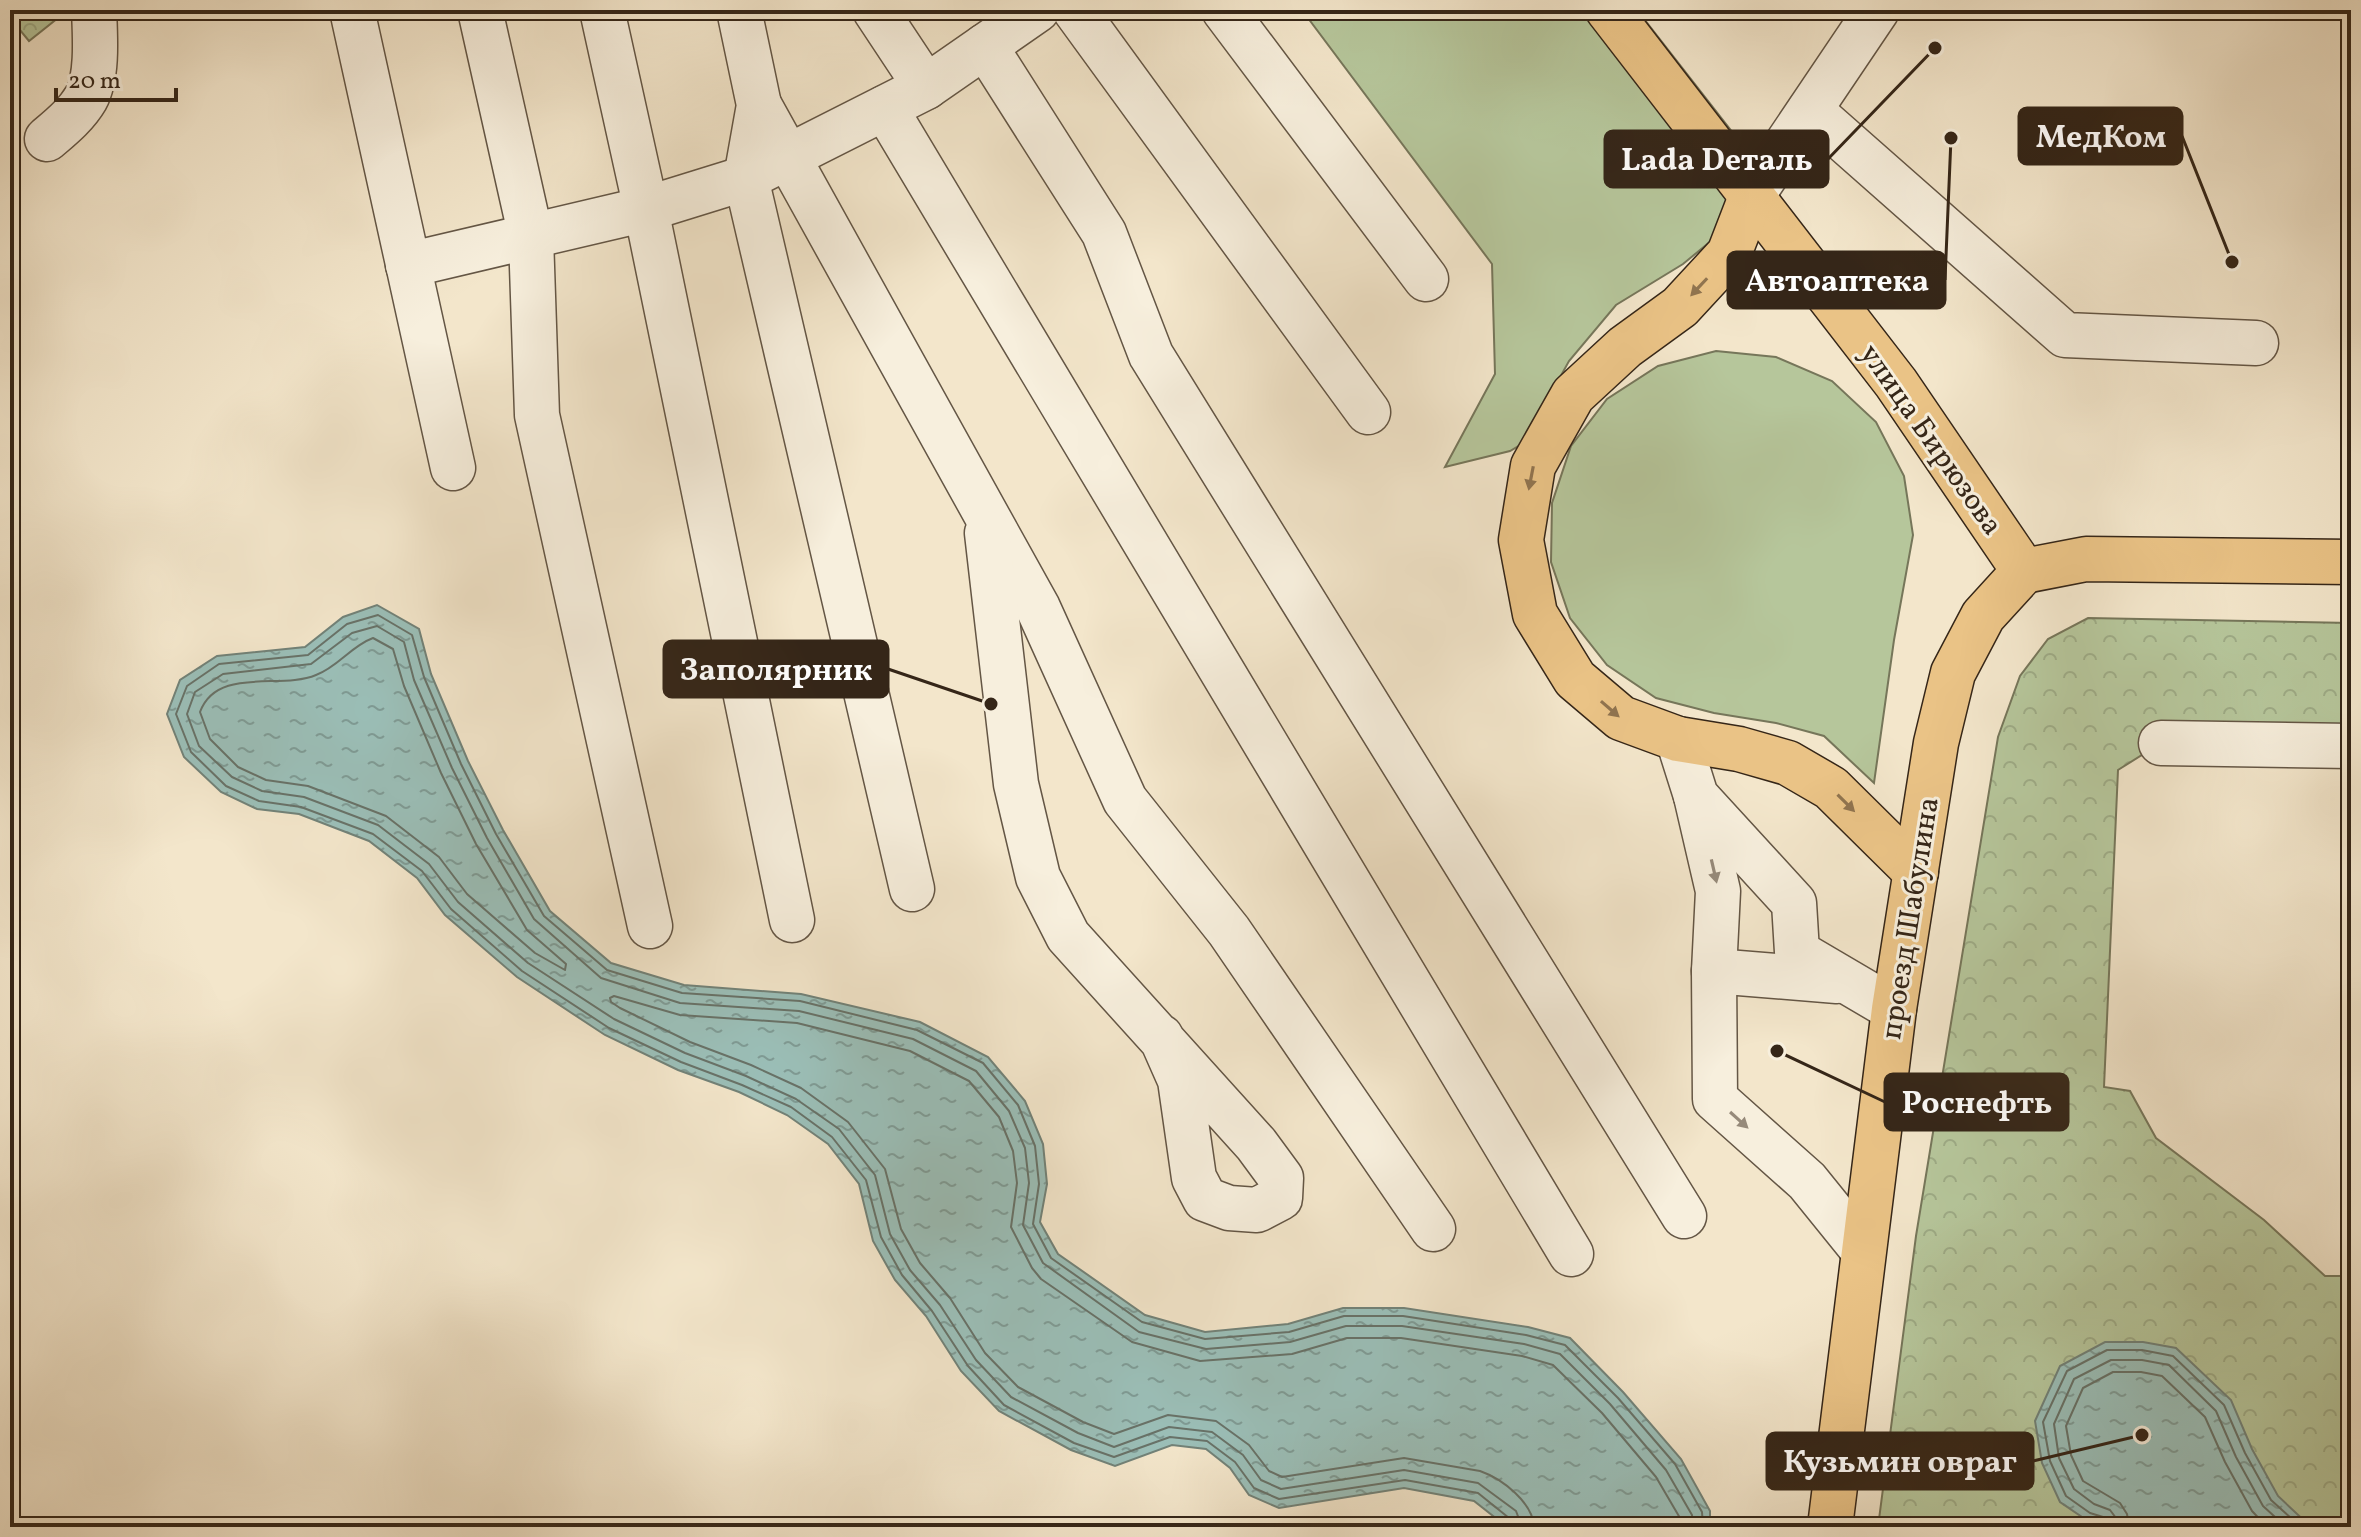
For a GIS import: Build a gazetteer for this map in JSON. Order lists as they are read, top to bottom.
{
  "streets": {
    "main road": ["улица Бирюзова", "проезд Шабулина"]
  },
  "crossings": [
    ["улица Бирюзова", "проезд Шабулина"]
  ],
  "places": [
    "Lada Dеталь",
    "Автоаптека",
    "МедКом",
    "Заполярник",
    "Роснефть",
    "Кузьмин овраг"
  ],
  "scale_bar": "20 m"
}
